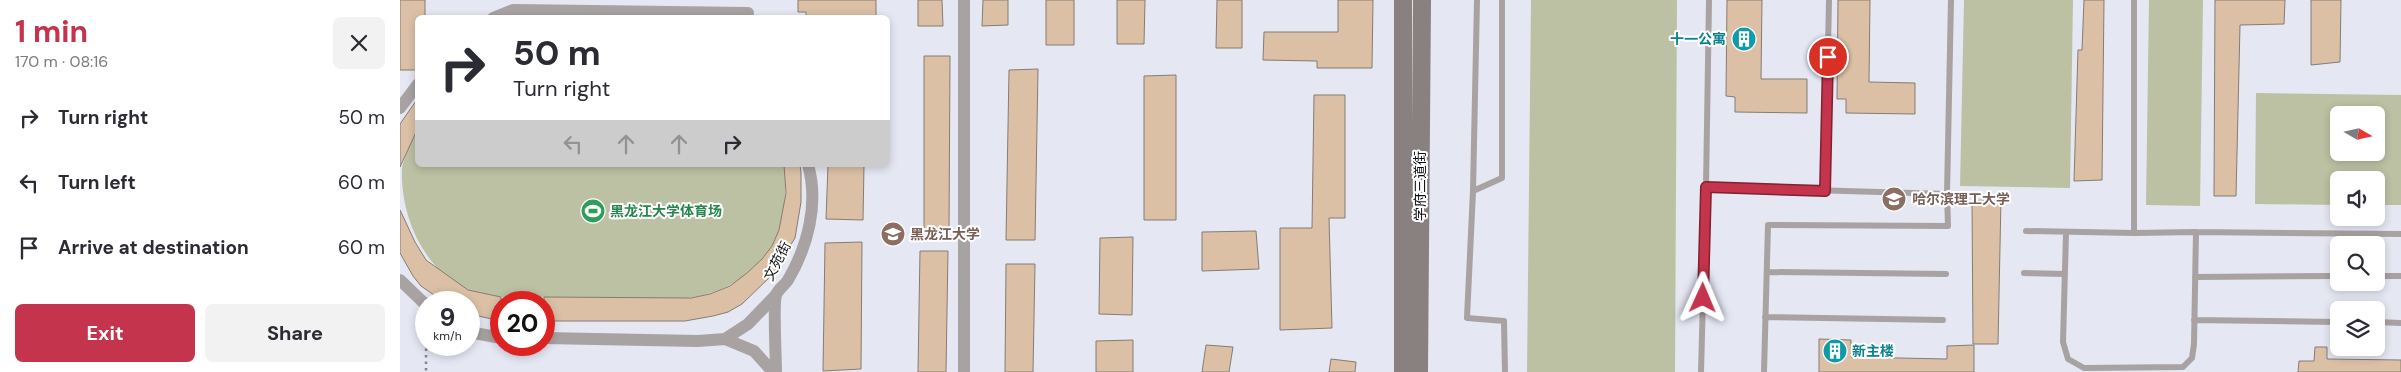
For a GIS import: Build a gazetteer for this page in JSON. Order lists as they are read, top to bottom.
{
  "streets": {
    "main road": ["学府三道街"],
    "street": ["文苑街"]
  },
  "places": {
    "building": ["十一公寓", "新主楼"],
    "school or university": ["哈尔滨理工大学", "黑龙江大学"],
    "sports": ["黑龙江大学体育场"]
  },
  "north": "right",
  "page": {
    "heading": ["1 min", "170 m · 08:16"],
    "turn": ["50 m", "Turn right"],
    "list": [
      {
        "name": "Turn right",
        "value": "50 m"
      },
      {
        "name": "Turn left",
        "value": "60 m"
      },
      {
        "name": "Arrive at destination",
        "value": "60 m"
      }
    ],
    "speed": "9 km/h",
    "limit": "20",
    "buttons": ["Exit", "Share"]
  }
}
